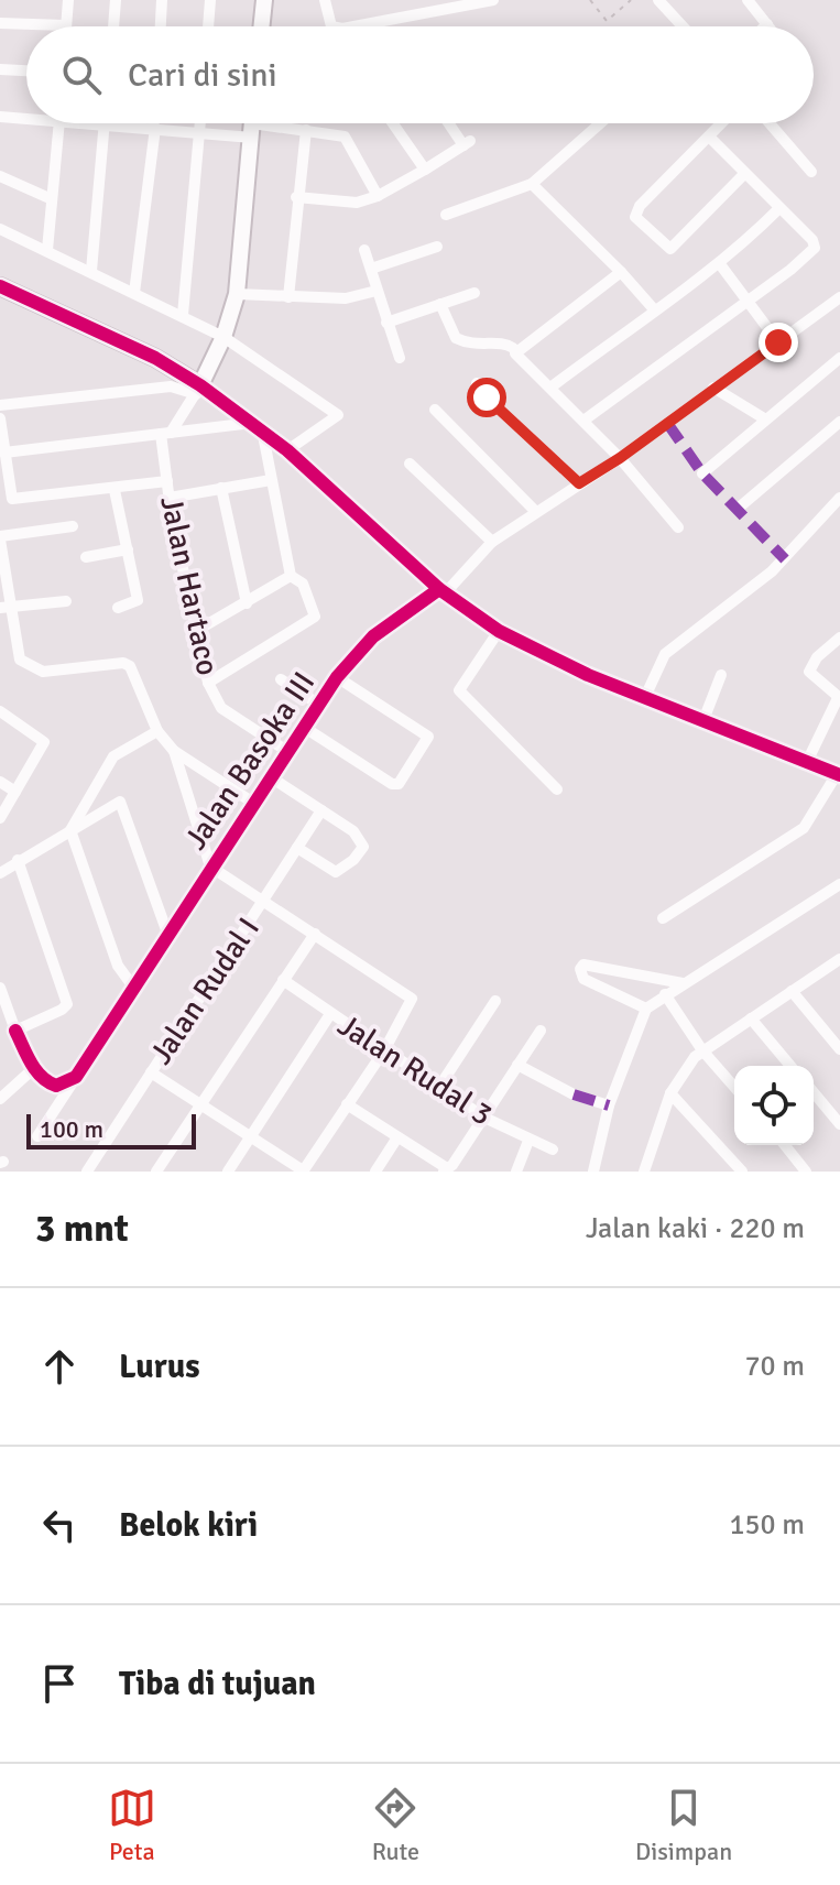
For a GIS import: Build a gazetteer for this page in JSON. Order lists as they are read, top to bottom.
{
  "streets": {
    "street": [
      "Jalan Hartaco",
      "Jalan Basoka III",
      "Jalan Rudal I",
      "Jalan Rudal 3"
    ]
  },
  "crossings": [
    ["Jalan Hartaco", "Jalan Basoka III"]
  ],
  "scale_bar": "100 m",
  "page": {
    "search": "Cari di sini",
    "scale": "100 m",
    "heading": ["3 mnt", "Jalan kaki · 220 m"],
    "list": [
      ["Lurus", "70 m"],
      ["Belok kiri", "150 m"],
      "Tiba di tujuan"
    ],
    "nav": ["Peta", "Rute", "Disimpan"]
  }
}
